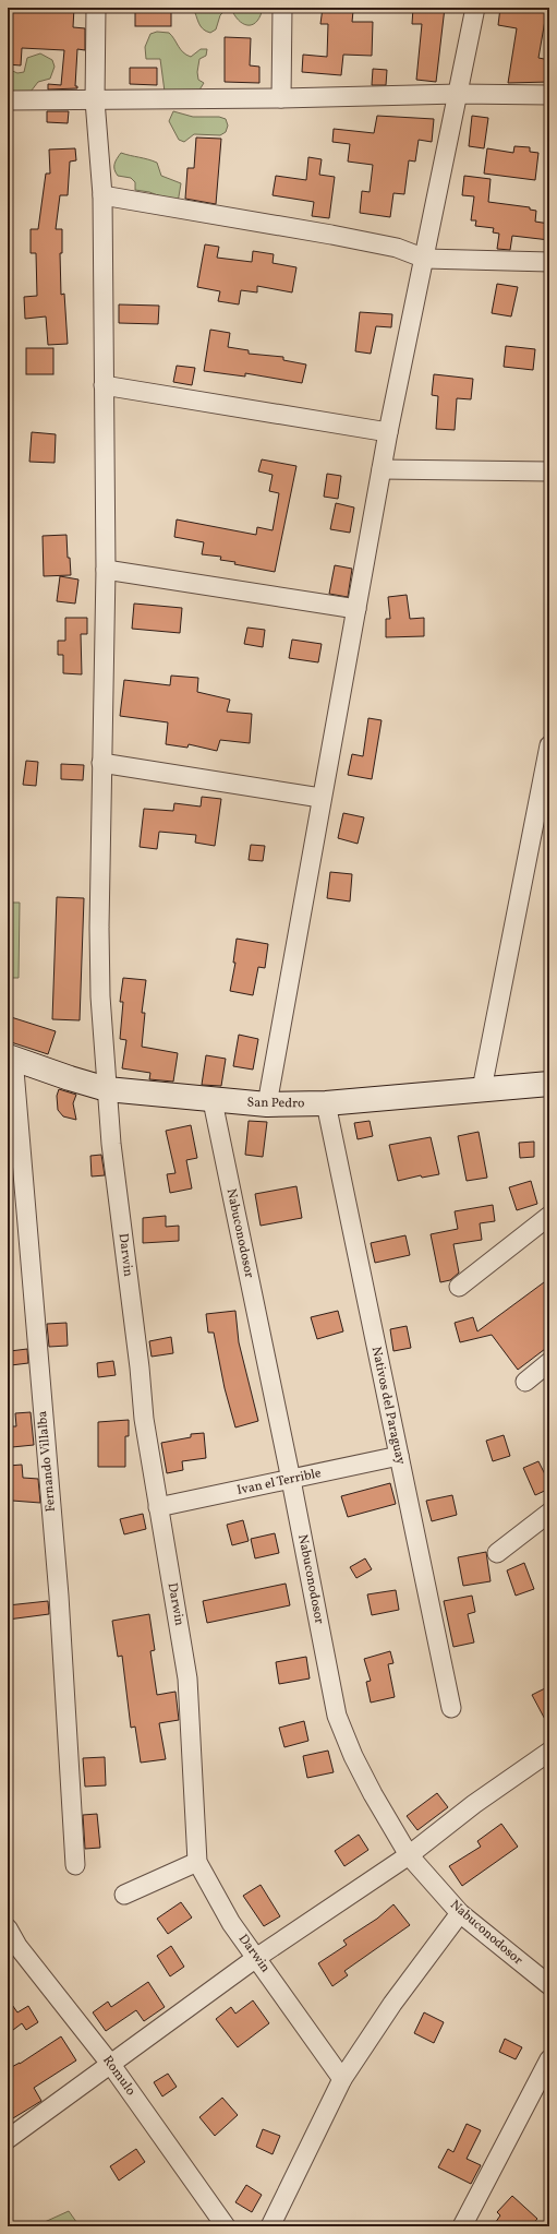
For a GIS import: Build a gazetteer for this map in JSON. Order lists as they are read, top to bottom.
{
  "streets": {
    "main road": ["San Pedro"],
    "street": [
      "Nabuconodosor",
      "Darwin",
      "Nativos del Paraguay",
      "Fernando Villalba",
      "Ivan el Terrible",
      "Romulo"
    ]
  },
  "crossings": [
    ["San Pedro", "Nabuconodosor"],
    ["San Pedro", "Darwin"],
    ["San Pedro", "Nativos del Paraguay"],
    ["San Pedro", "Fernando Villalba"],
    ["Nabuconodosor", "Ivan el Terrible"],
    ["Darwin", "Ivan el Terrible"],
    ["Nativos del Paraguay", "Ivan el Terrible"]
  ]
}
